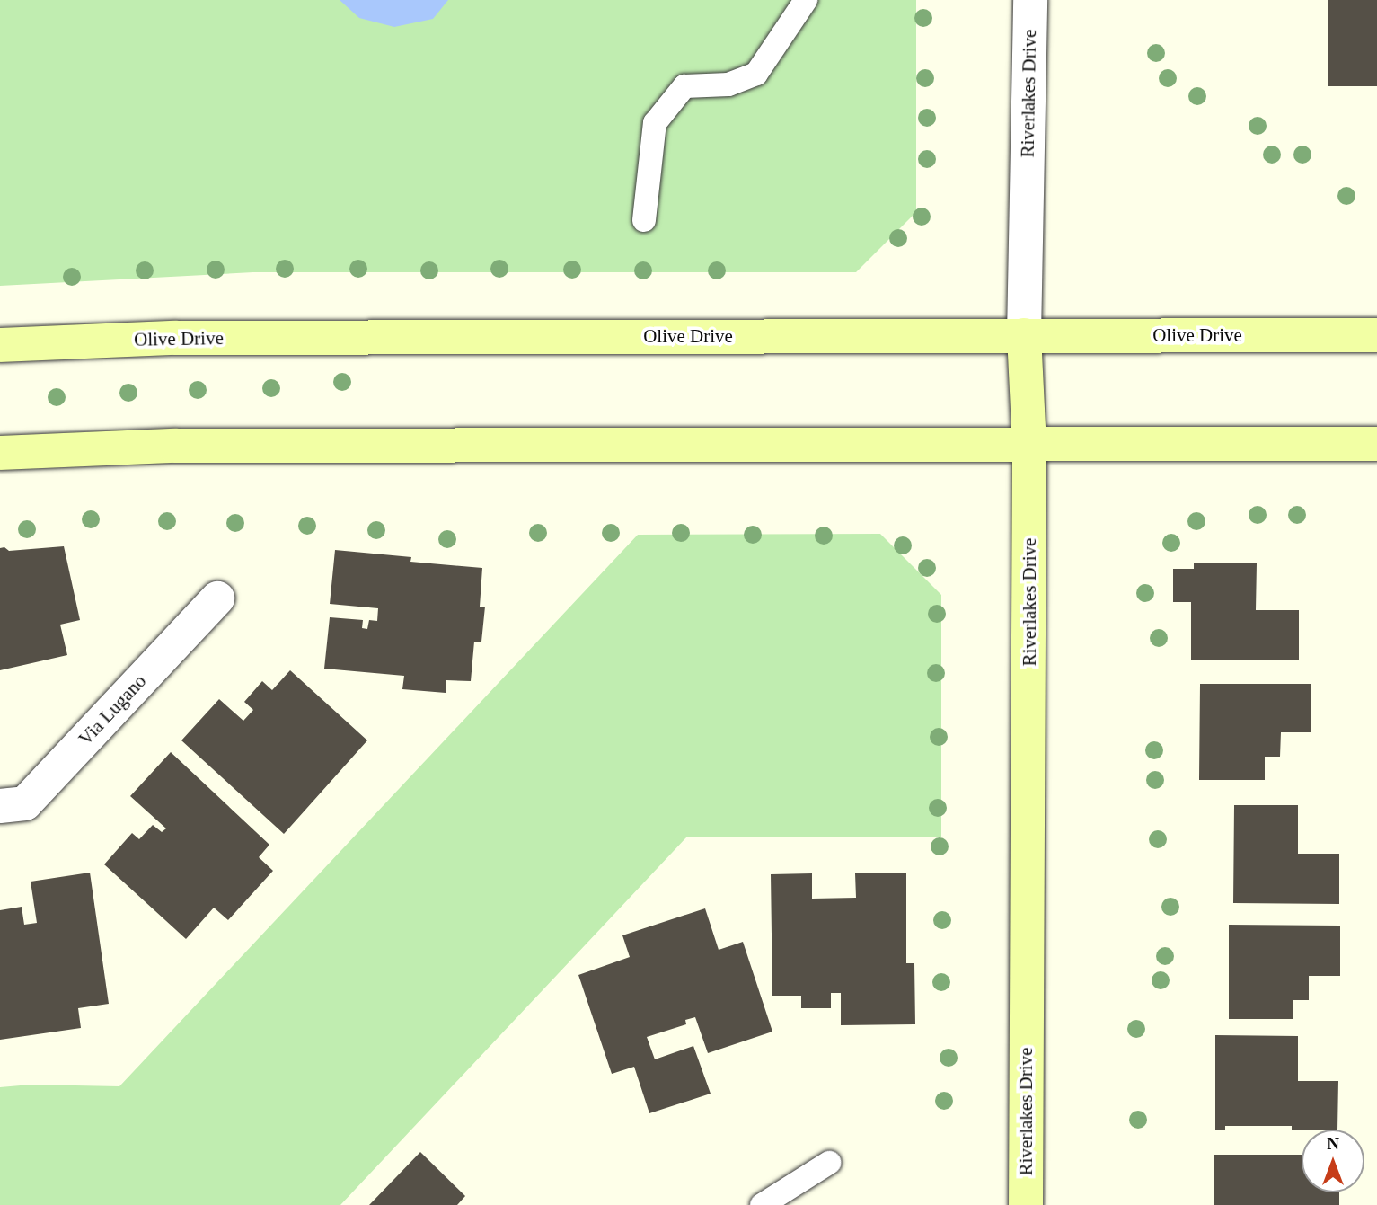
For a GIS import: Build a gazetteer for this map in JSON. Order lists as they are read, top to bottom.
{
  "streets": {
    "main road": ["Riverlakes Drive", "Olive Drive"],
    "street": ["Via Lugano"]
  },
  "crossings": [
    ["Riverlakes Drive", "Olive Drive"]
  ],
  "north": "top"
}
